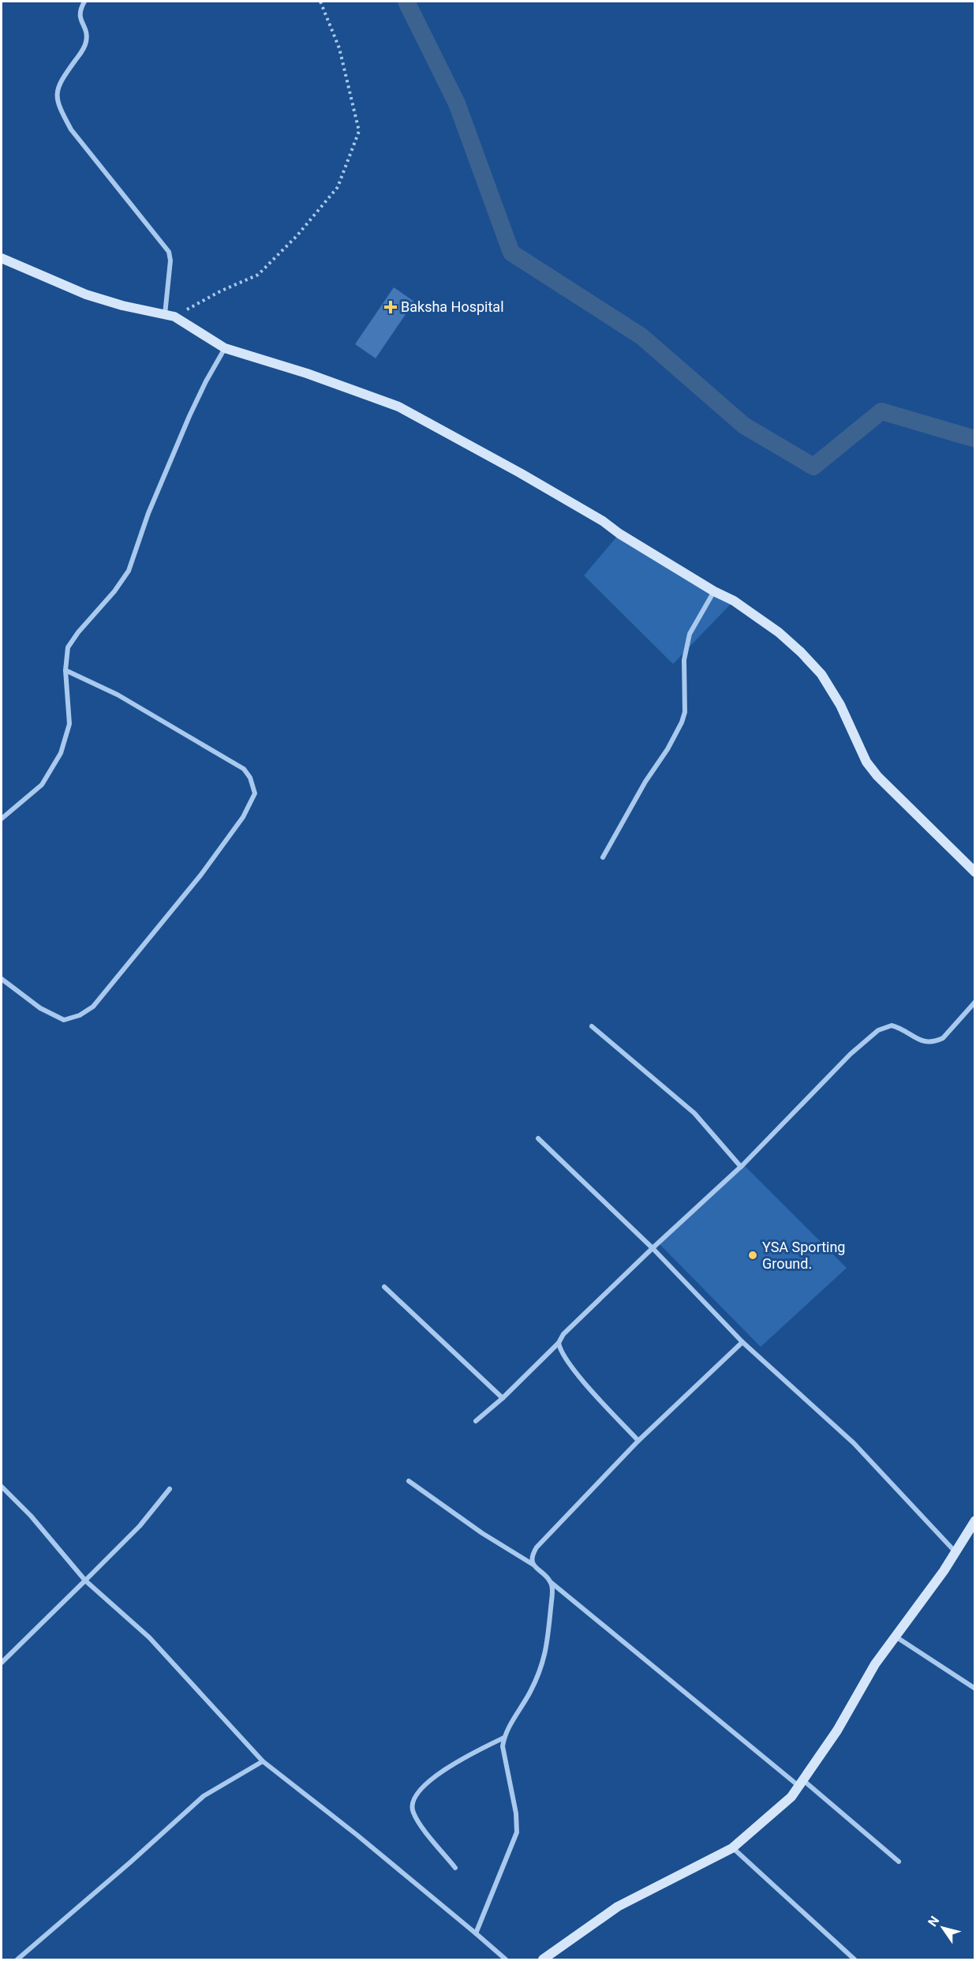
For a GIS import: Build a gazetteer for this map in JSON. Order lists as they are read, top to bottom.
{
  "places": {
    "health": ["Baksha Hospital"],
    "other": ["YSA Sporting Ground."]
  },
  "north": "top left"
}
